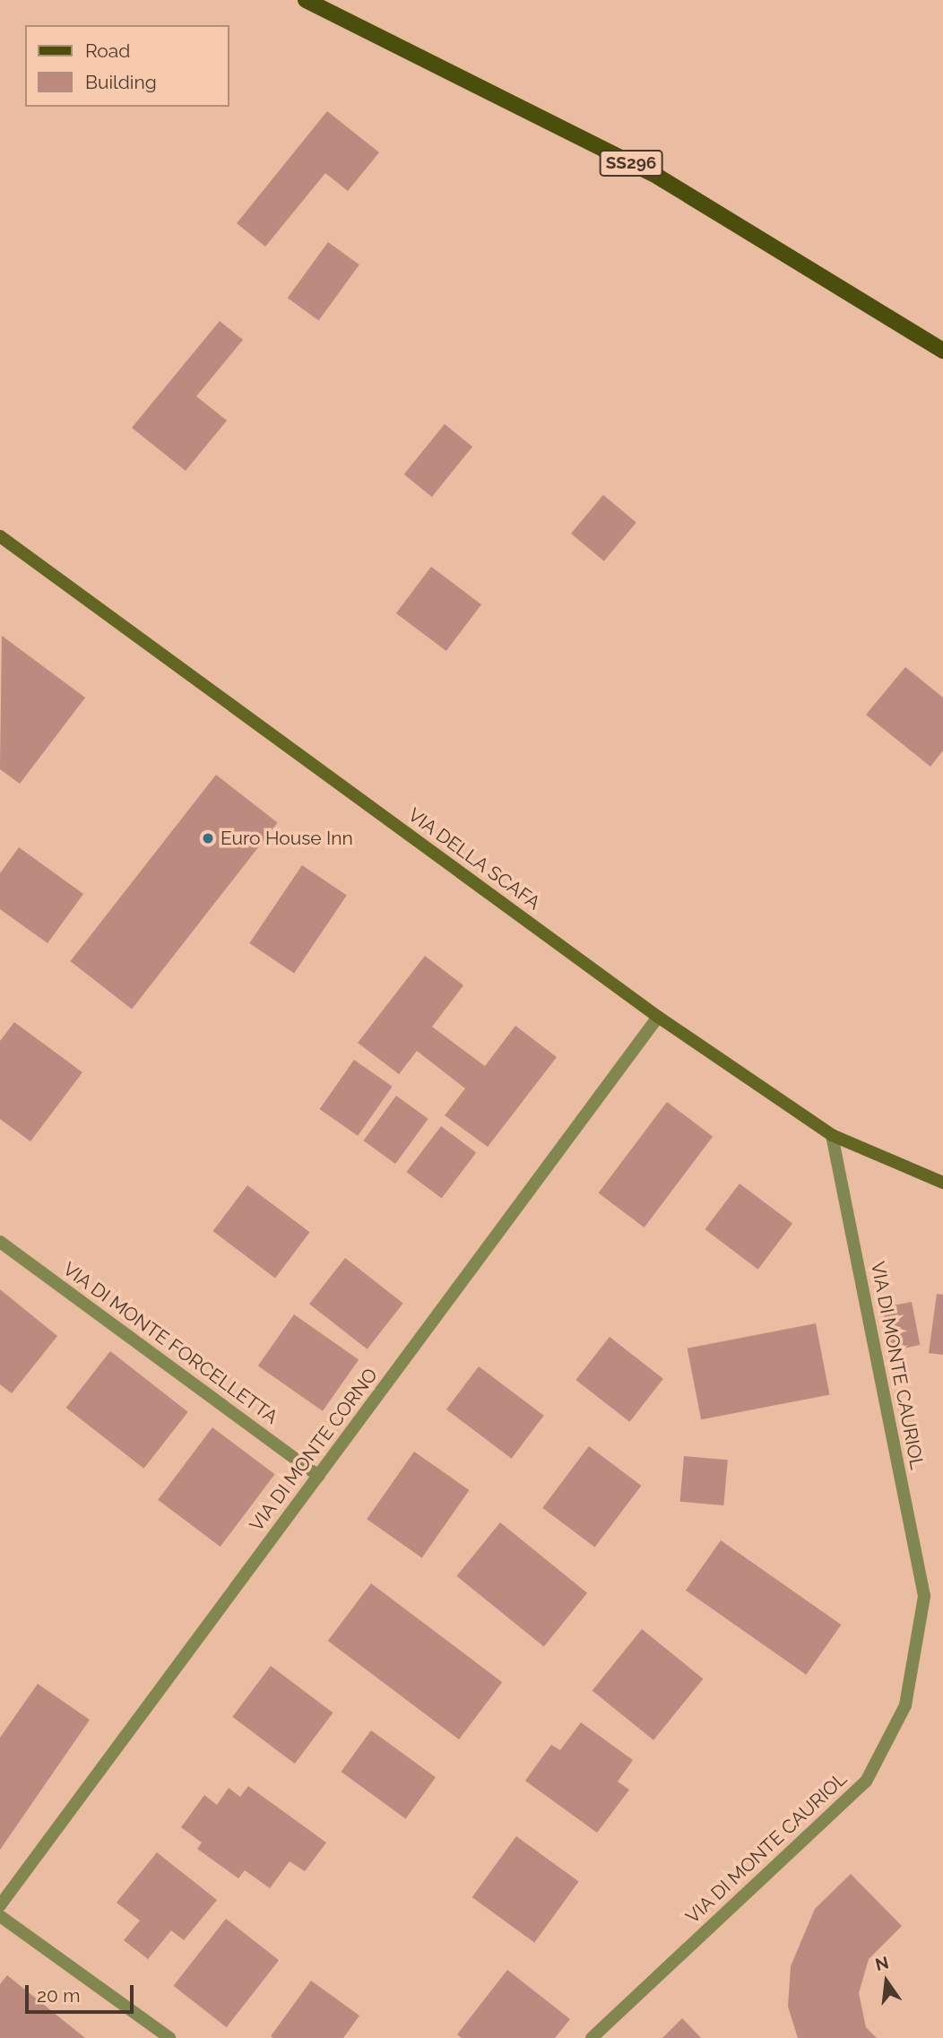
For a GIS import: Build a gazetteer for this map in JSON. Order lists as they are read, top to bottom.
{
  "streets": {
    "main road": ["SS296"],
    "street": [
      "VIA DELLA SCAFA",
      "VIA DI MONTE FORCELLETTA",
      "VIA DI MONTE CAURIOL",
      "VIA DI MONTE CORNO"
    ]
  },
  "crossings": [
    ["VIA DELLA SCAFA", "VIA DI MONTE CAURIOL"],
    ["VIA DELLA SCAFA", "VIA DI MONTE CORNO"],
    ["VIA DI MONTE FORCELLETTA", "VIA DI MONTE CORNO"]
  ],
  "places": ["Euro House Inn"],
  "legend": ["Road", "Building"],
  "scale_bar": "20 m",
  "north": "top"
}
